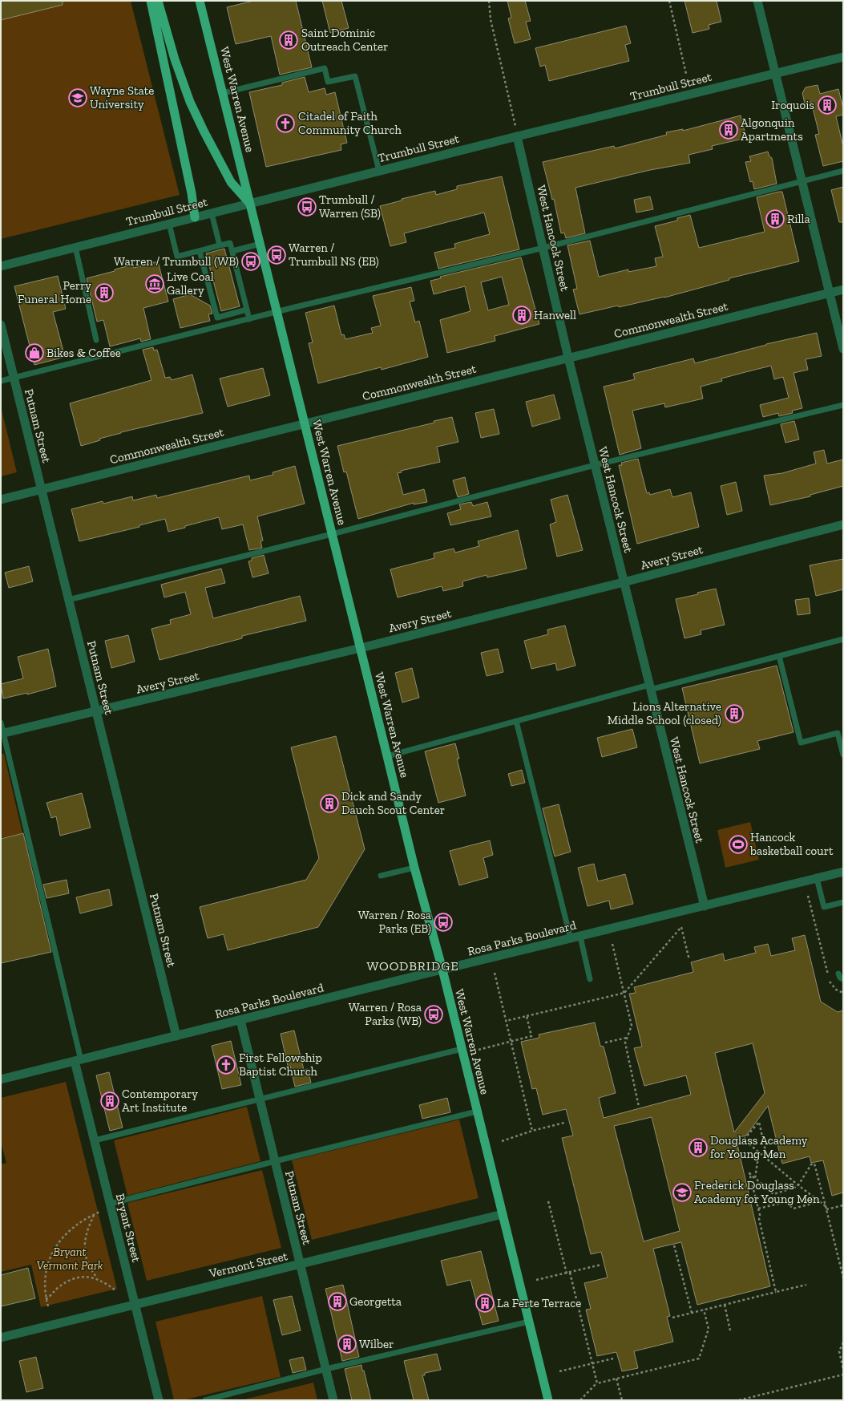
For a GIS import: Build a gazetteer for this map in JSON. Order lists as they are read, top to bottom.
{
  "streets": {
    "main road": ["West Warren Avenue"],
    "street": [
      "Trumbull Street",
      "West Hancock Street",
      "Commonwealth Street",
      "Putnam Street",
      "Avery Street",
      "Rosa Parks Boulevard",
      "Bryant Street",
      "Vermont Street"
    ]
  },
  "crossings": [
    ["Trumbull Street", "West Warren Avenue"],
    ["Trumbull Street", "West Hancock Street"],
    ["West Warren Avenue", "Commonwealth Street"],
    ["West Warren Avenue", "Avery Street"],
    ["West Warren Avenue", "Rosa Parks Boulevard"],
    ["West Warren Avenue", "Vermont Street"],
    ["West Hancock Street", "Commonwealth Street"],
    ["West Hancock Street", "Avery Street"],
    ["West Hancock Street", "Rosa Parks Boulevard"],
    ["Commonwealth Street", "Putnam Street"],
    ["Putnam Street", "Avery Street"],
    ["Putnam Street", "Rosa Parks Boulevard"],
    ["Putnam Street", "Vermont Street"],
    ["Rosa Parks Boulevard", "Bryant Street"],
    ["Bryant Street", "Vermont Street"]
  ],
  "districts": ["WOODBRIDGE"],
  "parks": ["Bryant Vermont Park"],
  "places": {
    "building": [
      "Saint Dominic Outreach Center",
      "Iroquois",
      "Algonquin Apartments",
      "Rilla",
      "Perry Funeral Home",
      "Hanwell",
      "Lions Alternative Middle School (closed)",
      "Dick and Sandy Dauch Scout Center",
      "Contemporary Art Institute",
      "Douglass Academy for Young Men",
      "Georgetta",
      "La Ferte Terrace",
      "Wilber"
    ],
    "school or university": ["Wayne State University", "Frederick Douglass Academy for Young Men"],
    "church": ["Citadel of Faith Community Church", "First Fellowship Baptist Church"],
    "bus stop": [
      "Trumbull / Warren (SB)",
      "Warren / Trumbull NS (EB)",
      "Warren / Trumbull (WB)",
      "Warren / Rosa Parks (EB)",
      "Warren / Rosa Parks (WB)"
    ],
    "museum": ["Live Coal Gallery"],
    "shop": ["Bikes & Coffee"],
    "sports": ["Hancock basketball court"]
  }
}
